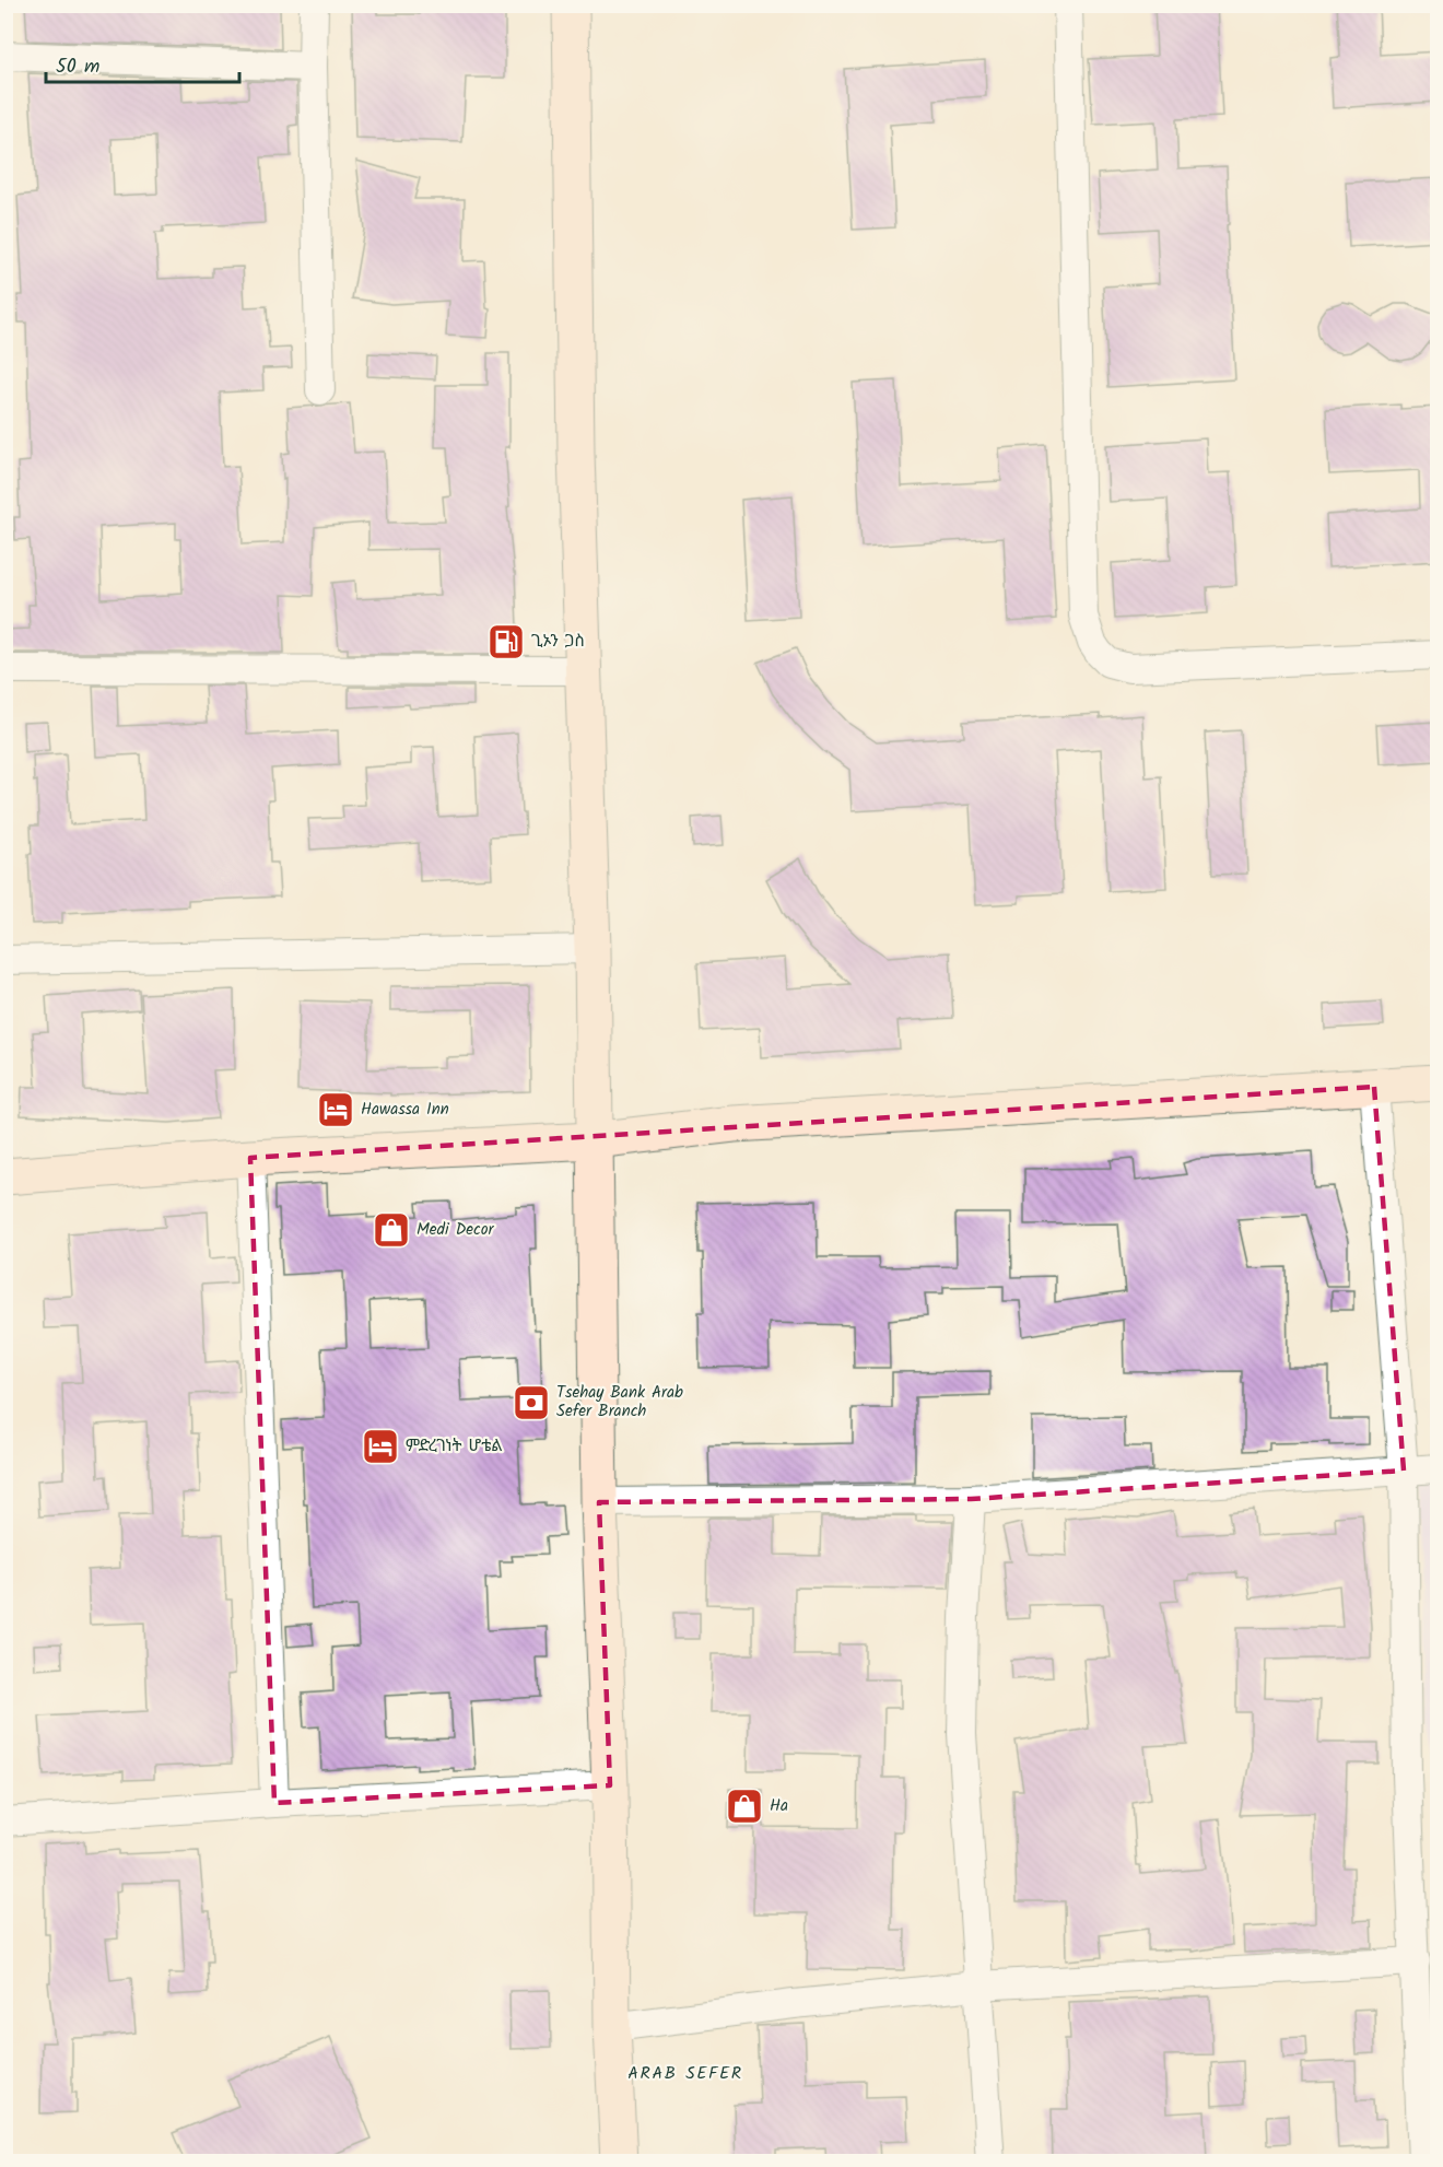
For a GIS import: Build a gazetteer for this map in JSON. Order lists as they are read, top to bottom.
{
  "districts": ["ARAB SEFER"],
  "places": {
    "fuel station": ["ጊኦን ጋስ"],
    "hotel": ["Hawassa Inn", "ምድረገነት ሆቴል"],
    "shop": ["Medi Decor", "Ha"],
    "bank": ["Tsehay Bank Arab Sefer Branch"]
  },
  "scale_bar": "50 m"
}
